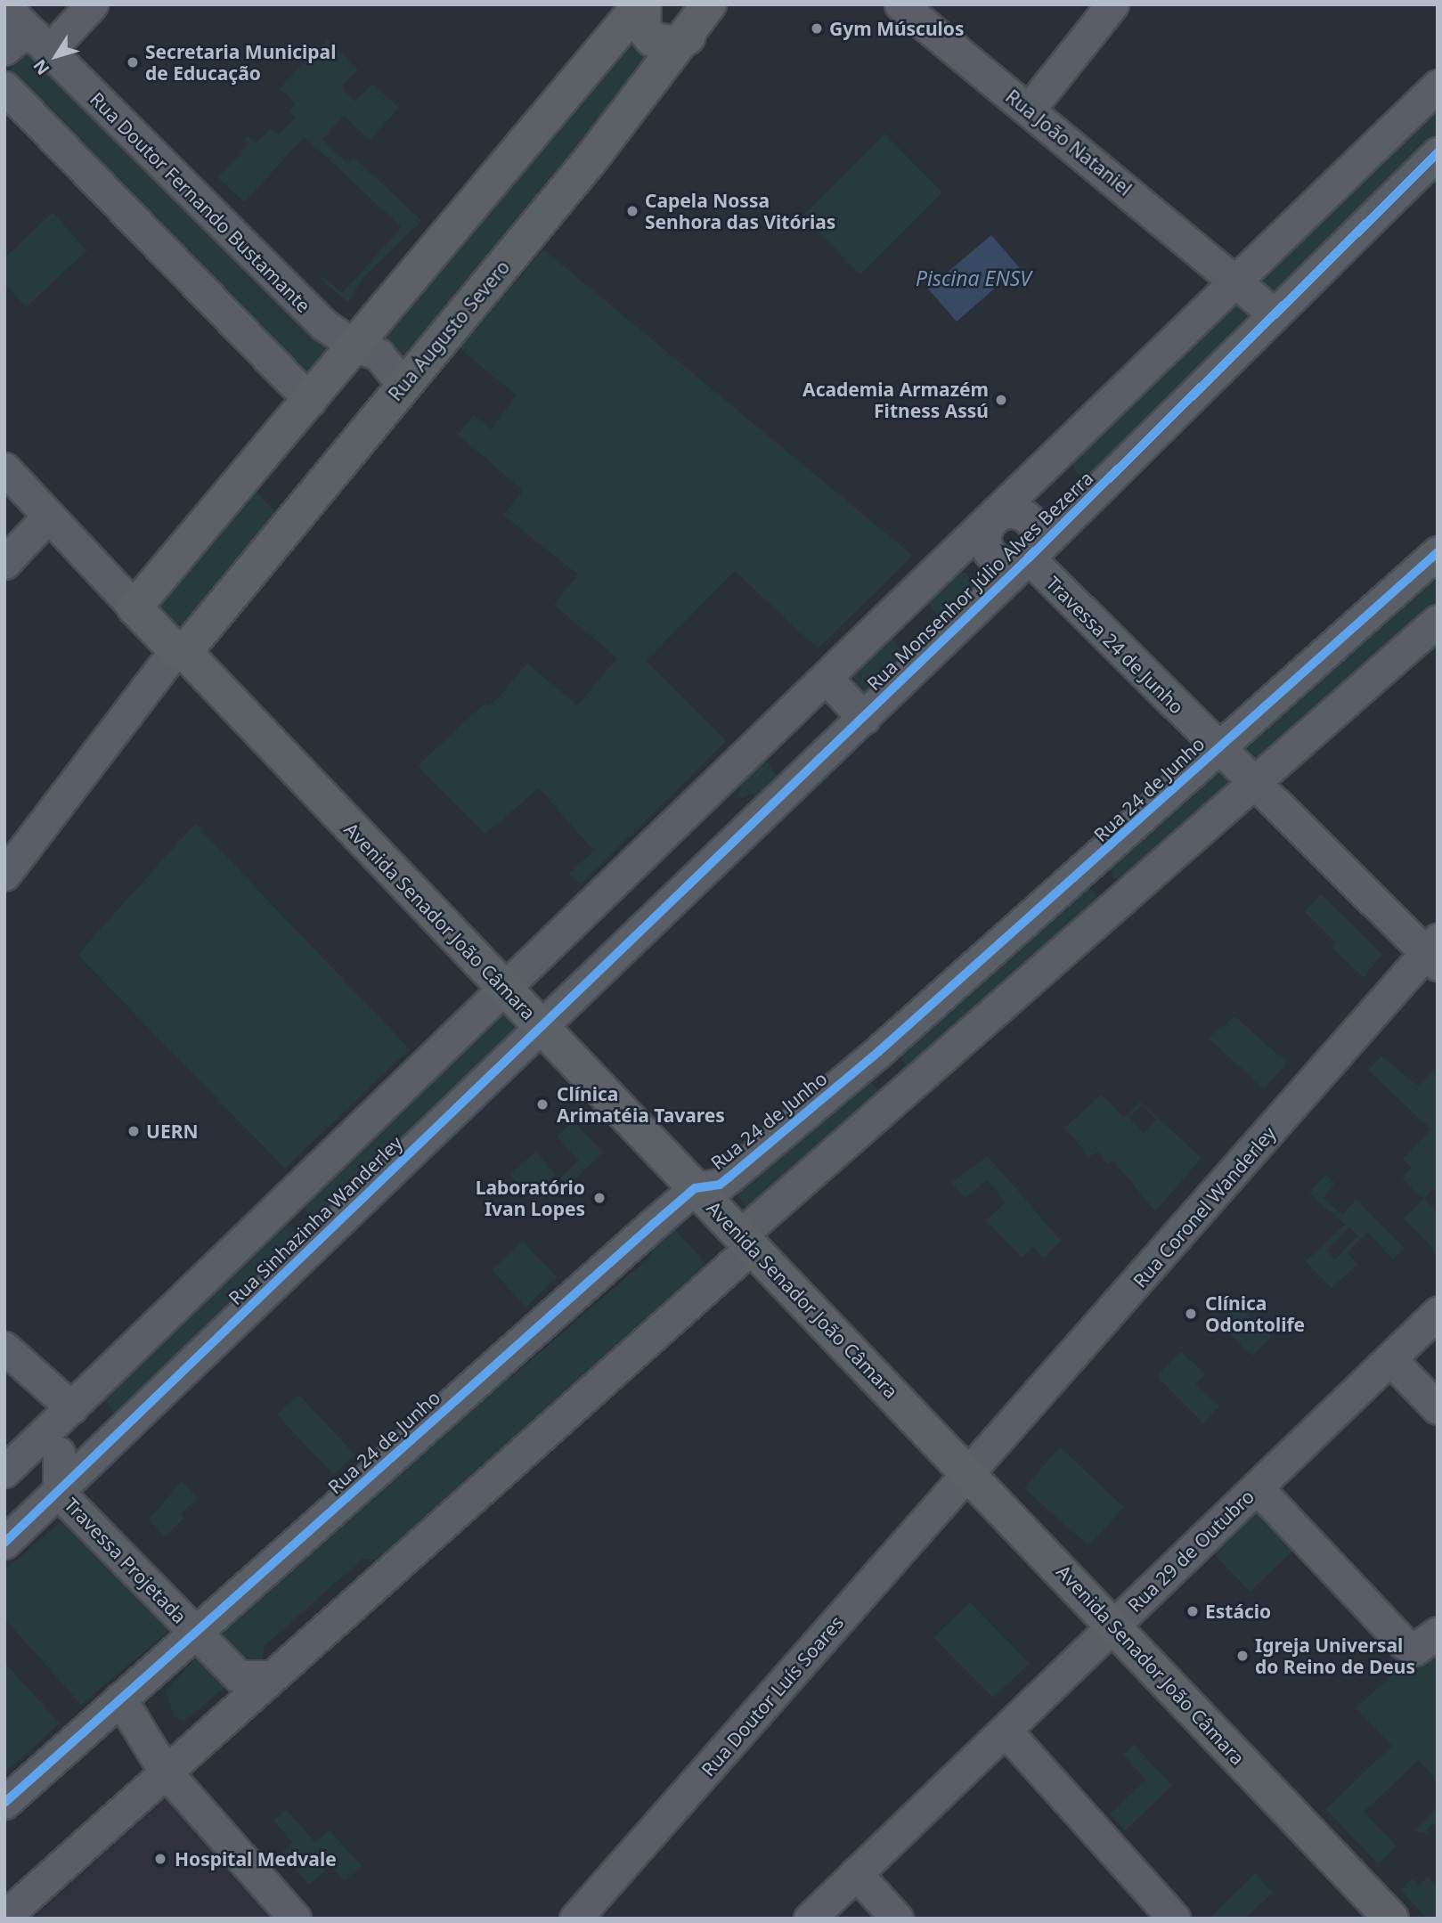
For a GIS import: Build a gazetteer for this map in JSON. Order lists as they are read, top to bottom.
{
  "streets": {
    "main road": ["Rua Augusto Severo", "Avenida Senador João Câmara"],
    "street": [
      "Rua João Nataniel",
      "Rua Doutor Fernando Bustamante",
      "Rua Monsenhor Júlio Alves Bezerra",
      "Travessa 24 de Junho",
      "Rua 24 de Junho",
      "Rua Coronel Wanderley",
      "Rua Sinhazinha Wanderley",
      "Rua 29 de Outubro",
      "Travessa Projetada",
      "Rua Doutor Luís Soares"
    ]
  },
  "crossings": [
    ["Rua João Nataniel", "Rua Monsenhor Júlio Alves Bezerra"],
    ["Rua Doutor Fernando Bustamante", "Rua Augusto Severo"],
    ["Rua Augusto Severo", "Avenida Senador João Câmara"],
    ["Rua Monsenhor Júlio Alves Bezerra", "Travessa 24 de Junho"],
    ["Rua Monsenhor Júlio Alves Bezerra", "Avenida Senador João Câmara"],
    ["Rua Monsenhor Júlio Alves Bezerra", "Rua Sinhazinha Wanderley"],
    ["Travessa 24 de Junho", "Rua 24 de Junho"],
    ["Travessa 24 de Junho", "Rua Coronel Wanderley"],
    ["Rua 24 de Junho", "Avenida Senador João Câmara"],
    ["Rua 24 de Junho", "Travessa Projetada"],
    ["Avenida Senador João Câmara", "Rua Coronel Wanderley"],
    ["Avenida Senador João Câmara", "Rua Sinhazinha Wanderley"],
    ["Avenida Senador João Câmara", "Rua 29 de Outubro"],
    ["Avenida Senador João Câmara", "Rua Doutor Luís Soares"],
    ["Rua Coronel Wanderley", "Rua Doutor Luís Soares"],
    ["Rua Sinhazinha Wanderley", "Travessa Projetada"]
  ],
  "water": ["Piscina ENSV"],
  "places": [
    "Gym Músculos",
    "Secretaria Municipal de Educação",
    "Capela Nossa Senhora das Vitórias",
    "Academia Armazém Fitness Assú",
    "Clínica Arimatéia Tavares",
    "UERN",
    "Laboratório Ivan Lopes",
    "Clínica Odontolife",
    "Estácio",
    "Igreja Universal do Reino de Deus",
    "Hospital Medvale"
  ],
  "north": "bottom left"
}
